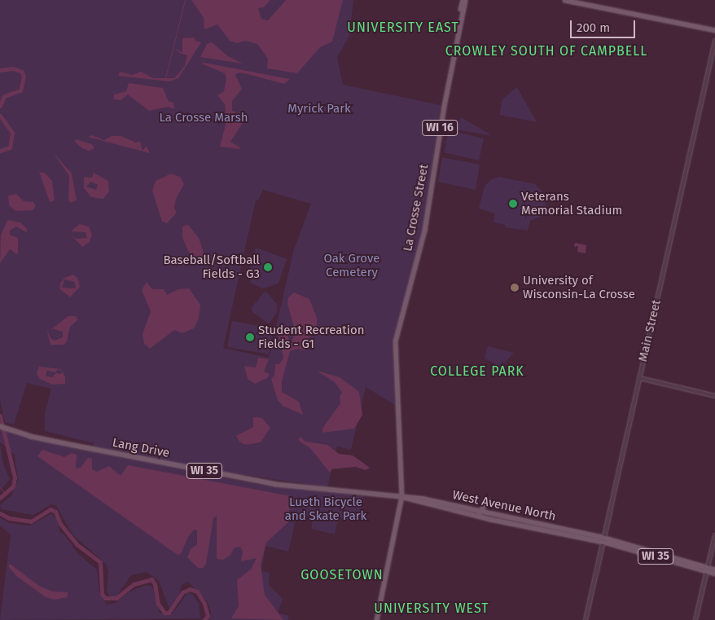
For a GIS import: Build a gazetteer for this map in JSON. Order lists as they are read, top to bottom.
{
  "streets": {
    "main road": [
      "WI 16",
      "La Crosse Street",
      "Lang Drive",
      "WI 35",
      "West Avenue North"
    ],
    "street": ["Main Street"]
  },
  "crossings": [
    ["WI 16", "La Crosse Street"],
    ["WI 16", "Lang Drive"],
    ["WI 16", "West Avenue North"],
    ["La Crosse Street", "Lang Drive"],
    ["La Crosse Street", "West Avenue North"],
    ["Main Street", "WI 35"],
    ["Main Street", "West Avenue North"],
    ["Lang Drive", "West Avenue North"],
    ["WI 35", "West Avenue North"]
  ],
  "districts": [
    "UNIVERSITY EAST",
    "CROWLEY SOUTH OF CAMPBELL",
    "COLLEGE PARK",
    "GOOSETOWN",
    "UNIVERSITY WEST"
  ],
  "parks": [
    "Myrick Park",
    "La Crosse Marsh",
    "Oak Grove Cemetery",
    "Lueth Bicycle and Skate Park"
  ],
  "places": [
    "Veterans Memorial Stadium",
    "Baseball/Softball Fields - G3",
    "University of Wisconsin-La Crosse",
    "Student Recreation Fields - G1"
  ],
  "scale_bar": "200 m"
}
